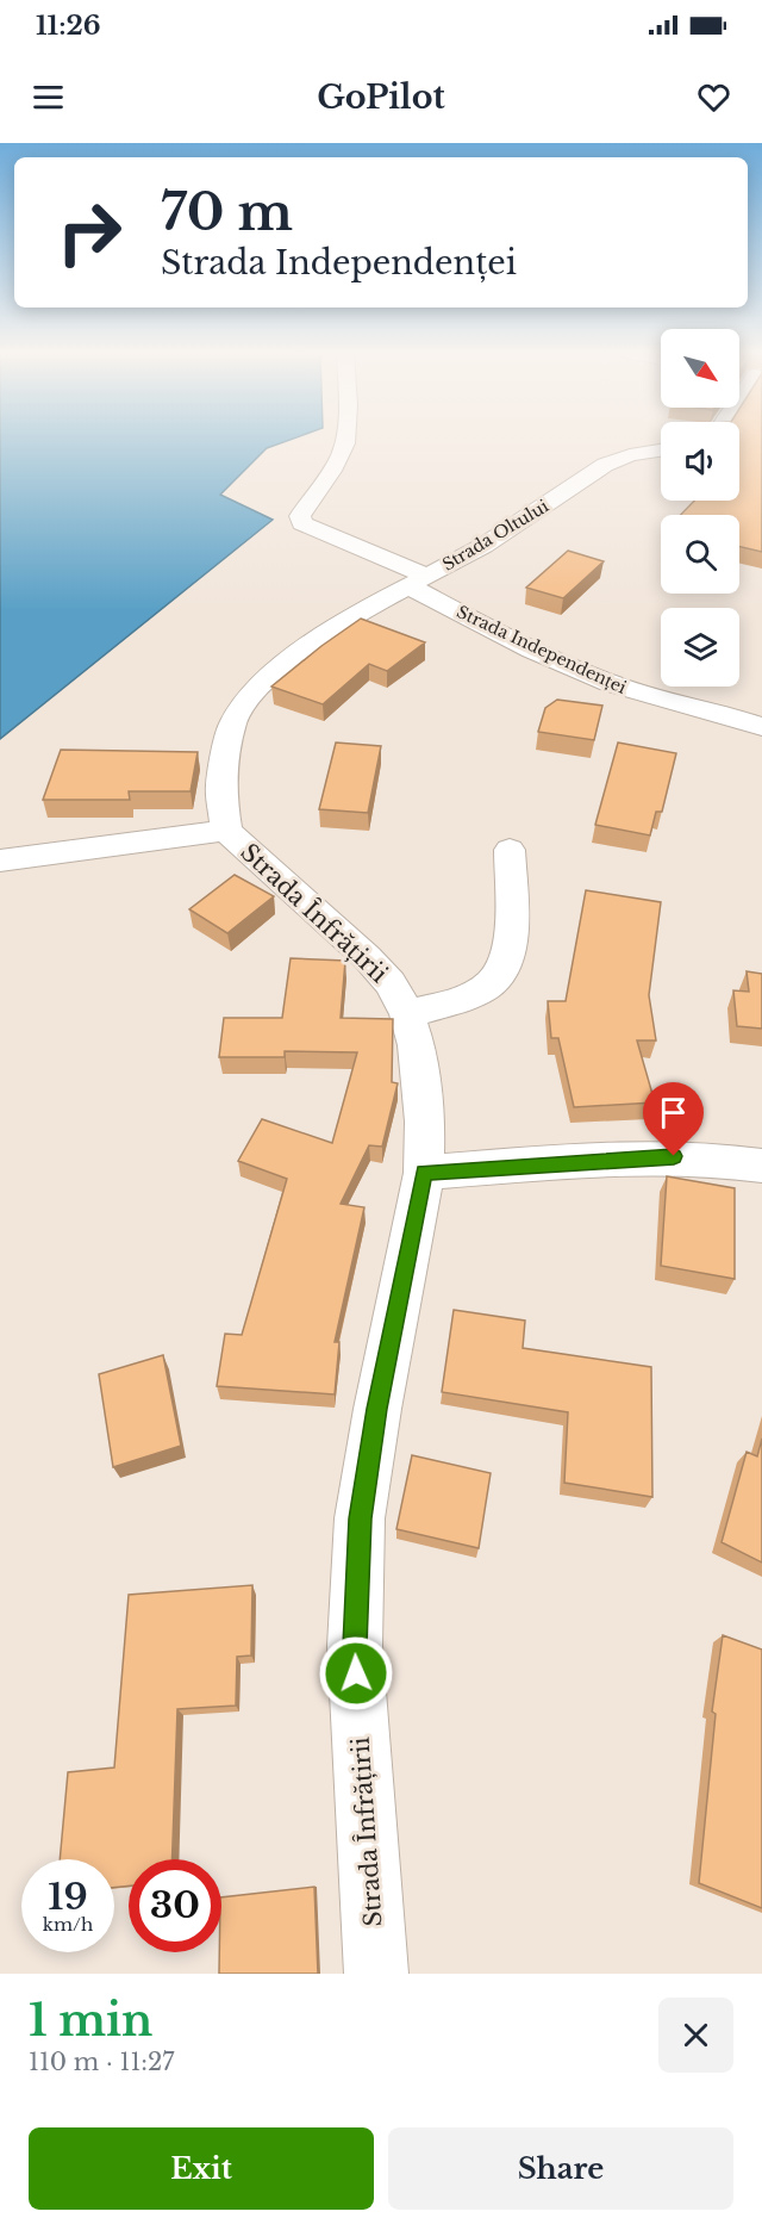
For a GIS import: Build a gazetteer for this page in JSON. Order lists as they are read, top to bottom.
{
  "streets": {
    "street": ["Strada Oltului", "Strada Independenței", "Strada Înfrățirii"]
  },
  "crossings": [
    ["Strada Oltului", "Strada Independenței"]
  ],
  "north": "bottom right",
  "page": {
    "status": "11:26",
    "header": "GoPilot",
    "turn": ["70 m", "Strada Independenței"],
    "speed": "19 km/h",
    "limit": "30",
    "heading": ["1 min", "110 m · 11:27"],
    "buttons": ["Exit", "Share"]
  }
}
